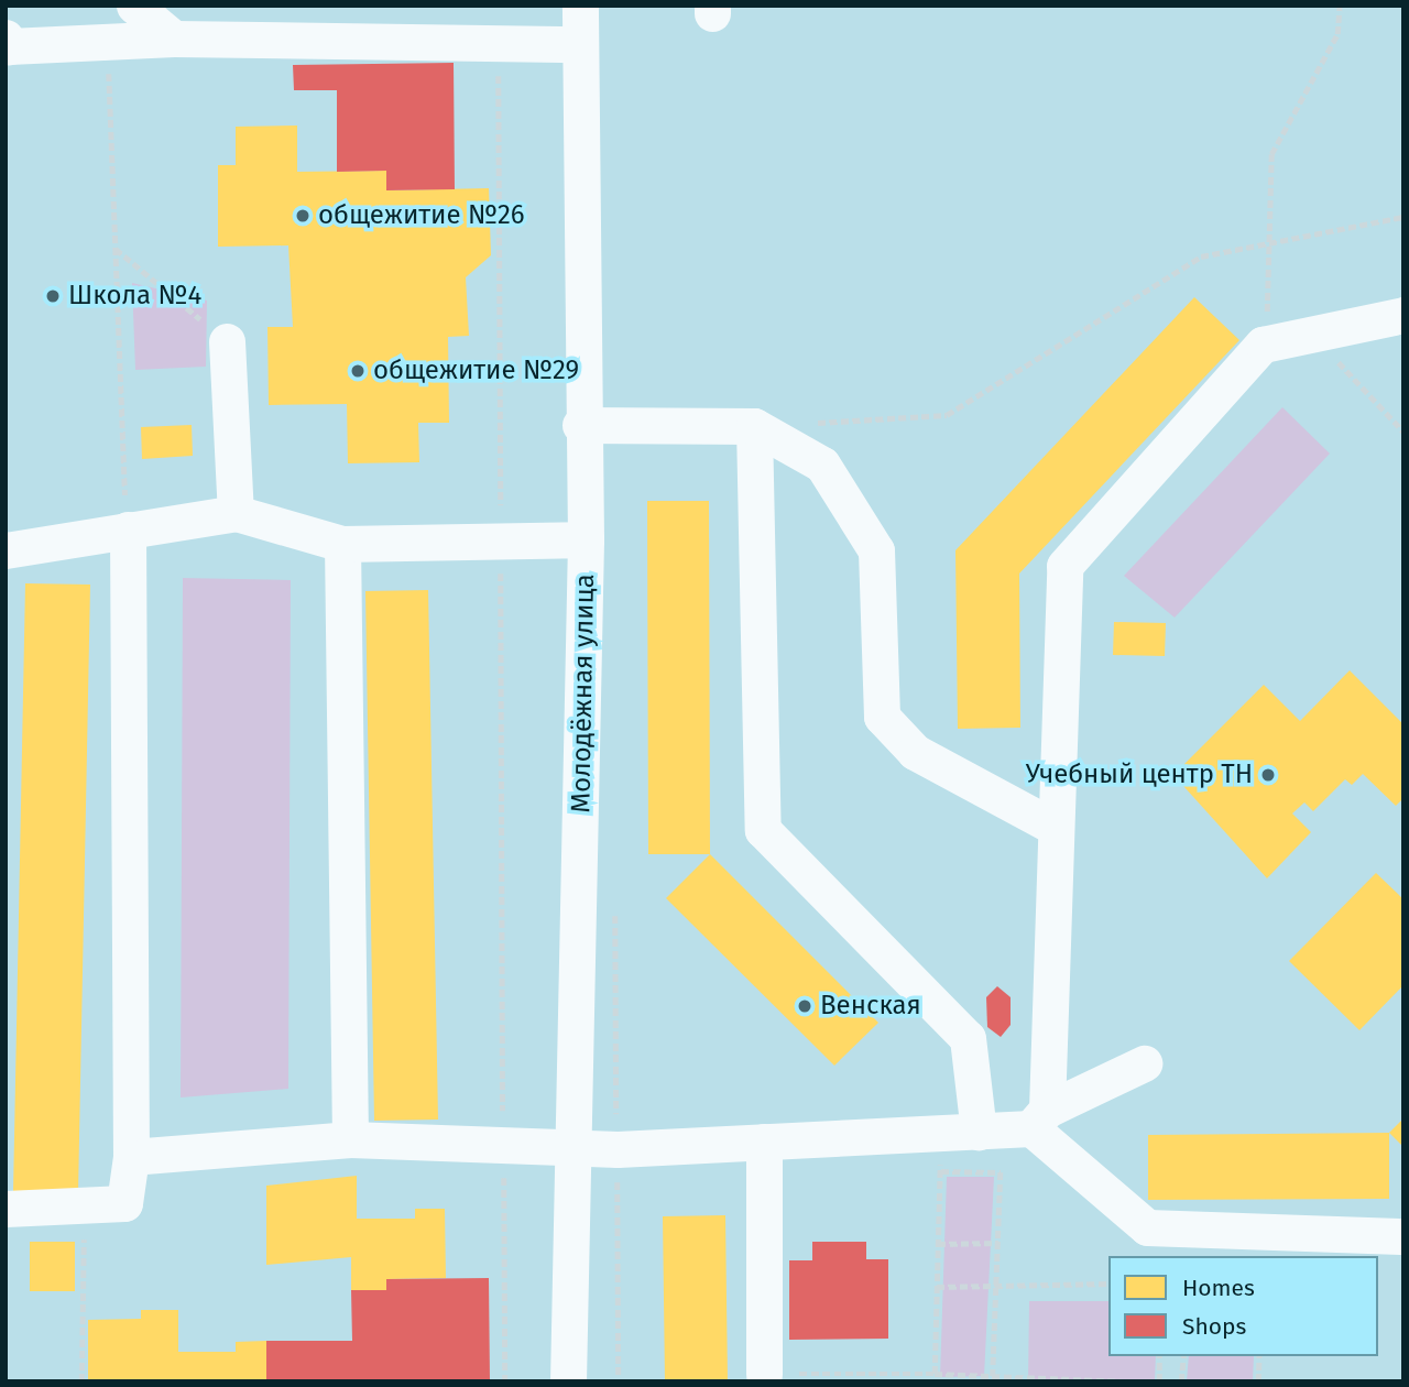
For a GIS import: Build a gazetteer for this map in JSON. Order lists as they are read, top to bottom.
{
  "streets": {
    "street": ["Молодёжная улица"]
  },
  "places": [
    "общежитие №26",
    "Школа №4",
    "общежитие №29",
    "Учебный центр ТН",
    "Венская"
  ],
  "legend": ["Homes", "Shops"]
}
